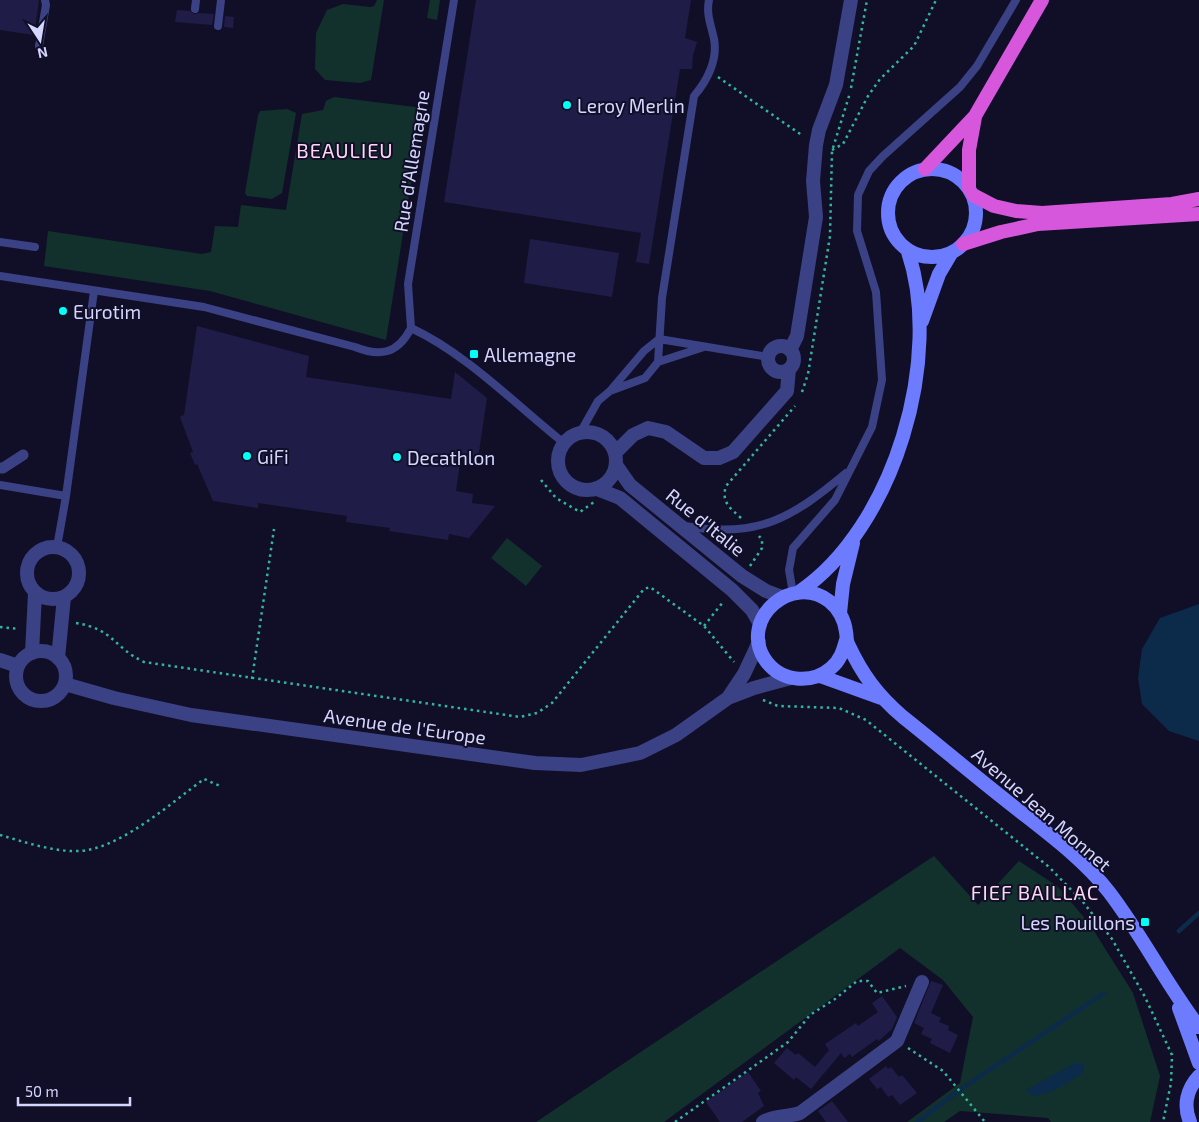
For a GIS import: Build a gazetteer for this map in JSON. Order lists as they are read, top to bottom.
{
  "streets": {
    "main road": ["Avenue Jean Monnet"],
    "street": ["Rue d'Italie", "Avenue de l'Europe"],
    "lane": ["Rue d'Allemagne"]
  },
  "crossings": [
    ["Rue d'Italie", "Avenue de l'Europe"],
    ["Rue d'Italie", "Avenue Jean Monnet"],
    ["Avenue de l'Europe", "Avenue Jean Monnet"]
  ],
  "districts": ["BEAULIEU", "FIEF BAILLAC"],
  "places": {
    "other": [
      "Leroy Merlin",
      "Eurotim",
      "GiFi",
      "Decathlon"
    ],
    "transit": ["Allemagne", "Les Rouillons"]
  },
  "scale_bar": "50 m",
  "north": "bottom"
}
